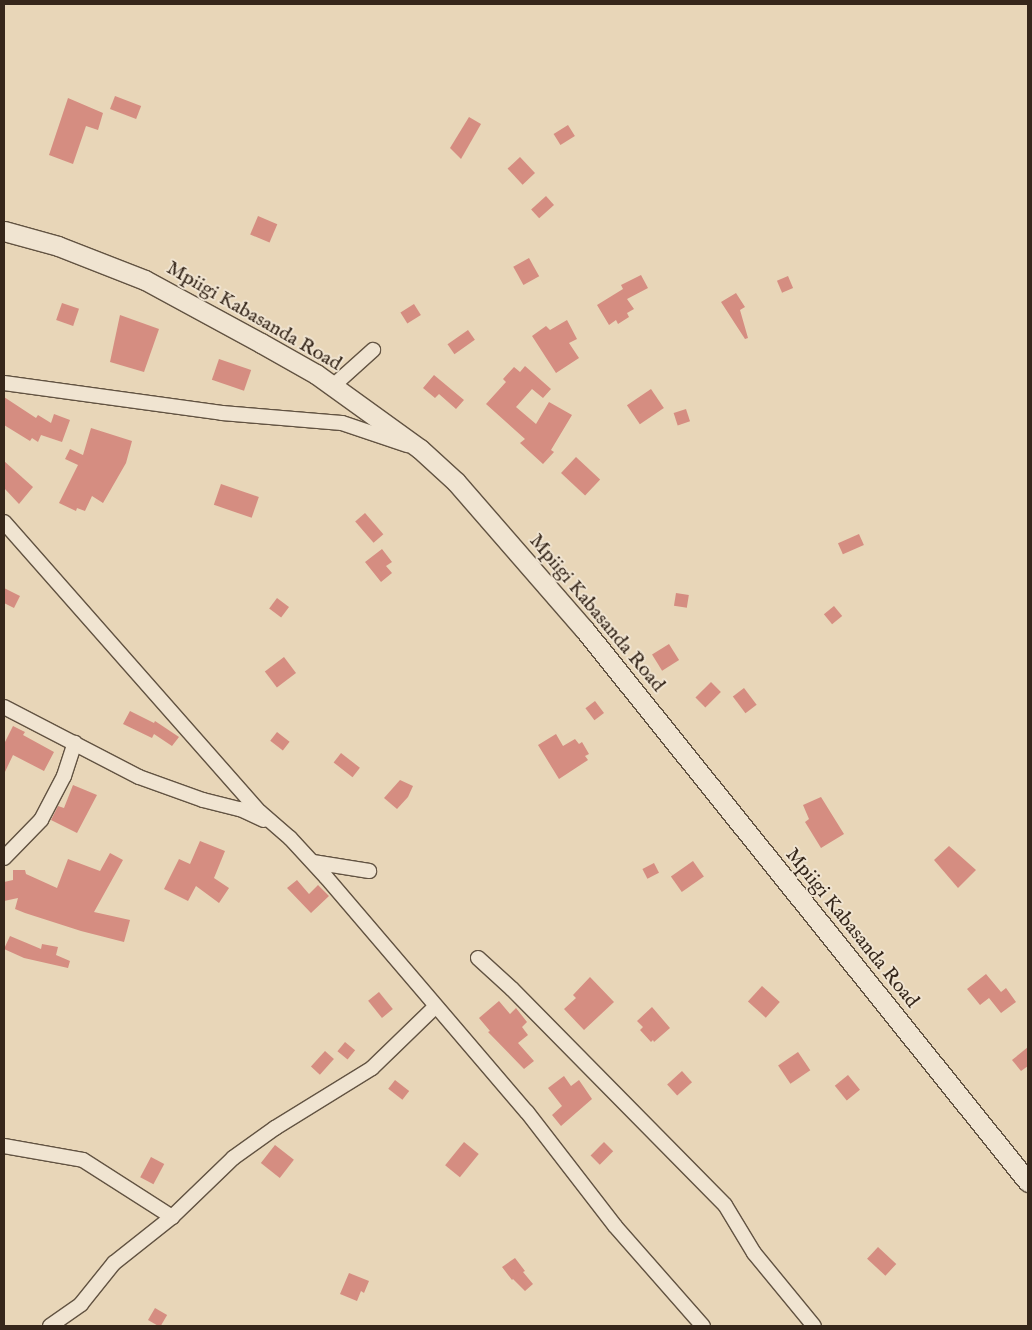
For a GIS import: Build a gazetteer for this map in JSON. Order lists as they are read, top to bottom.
{
  "streets": {
    "main road": ["Mpiigi Kabasanda Road"]
  }
}
